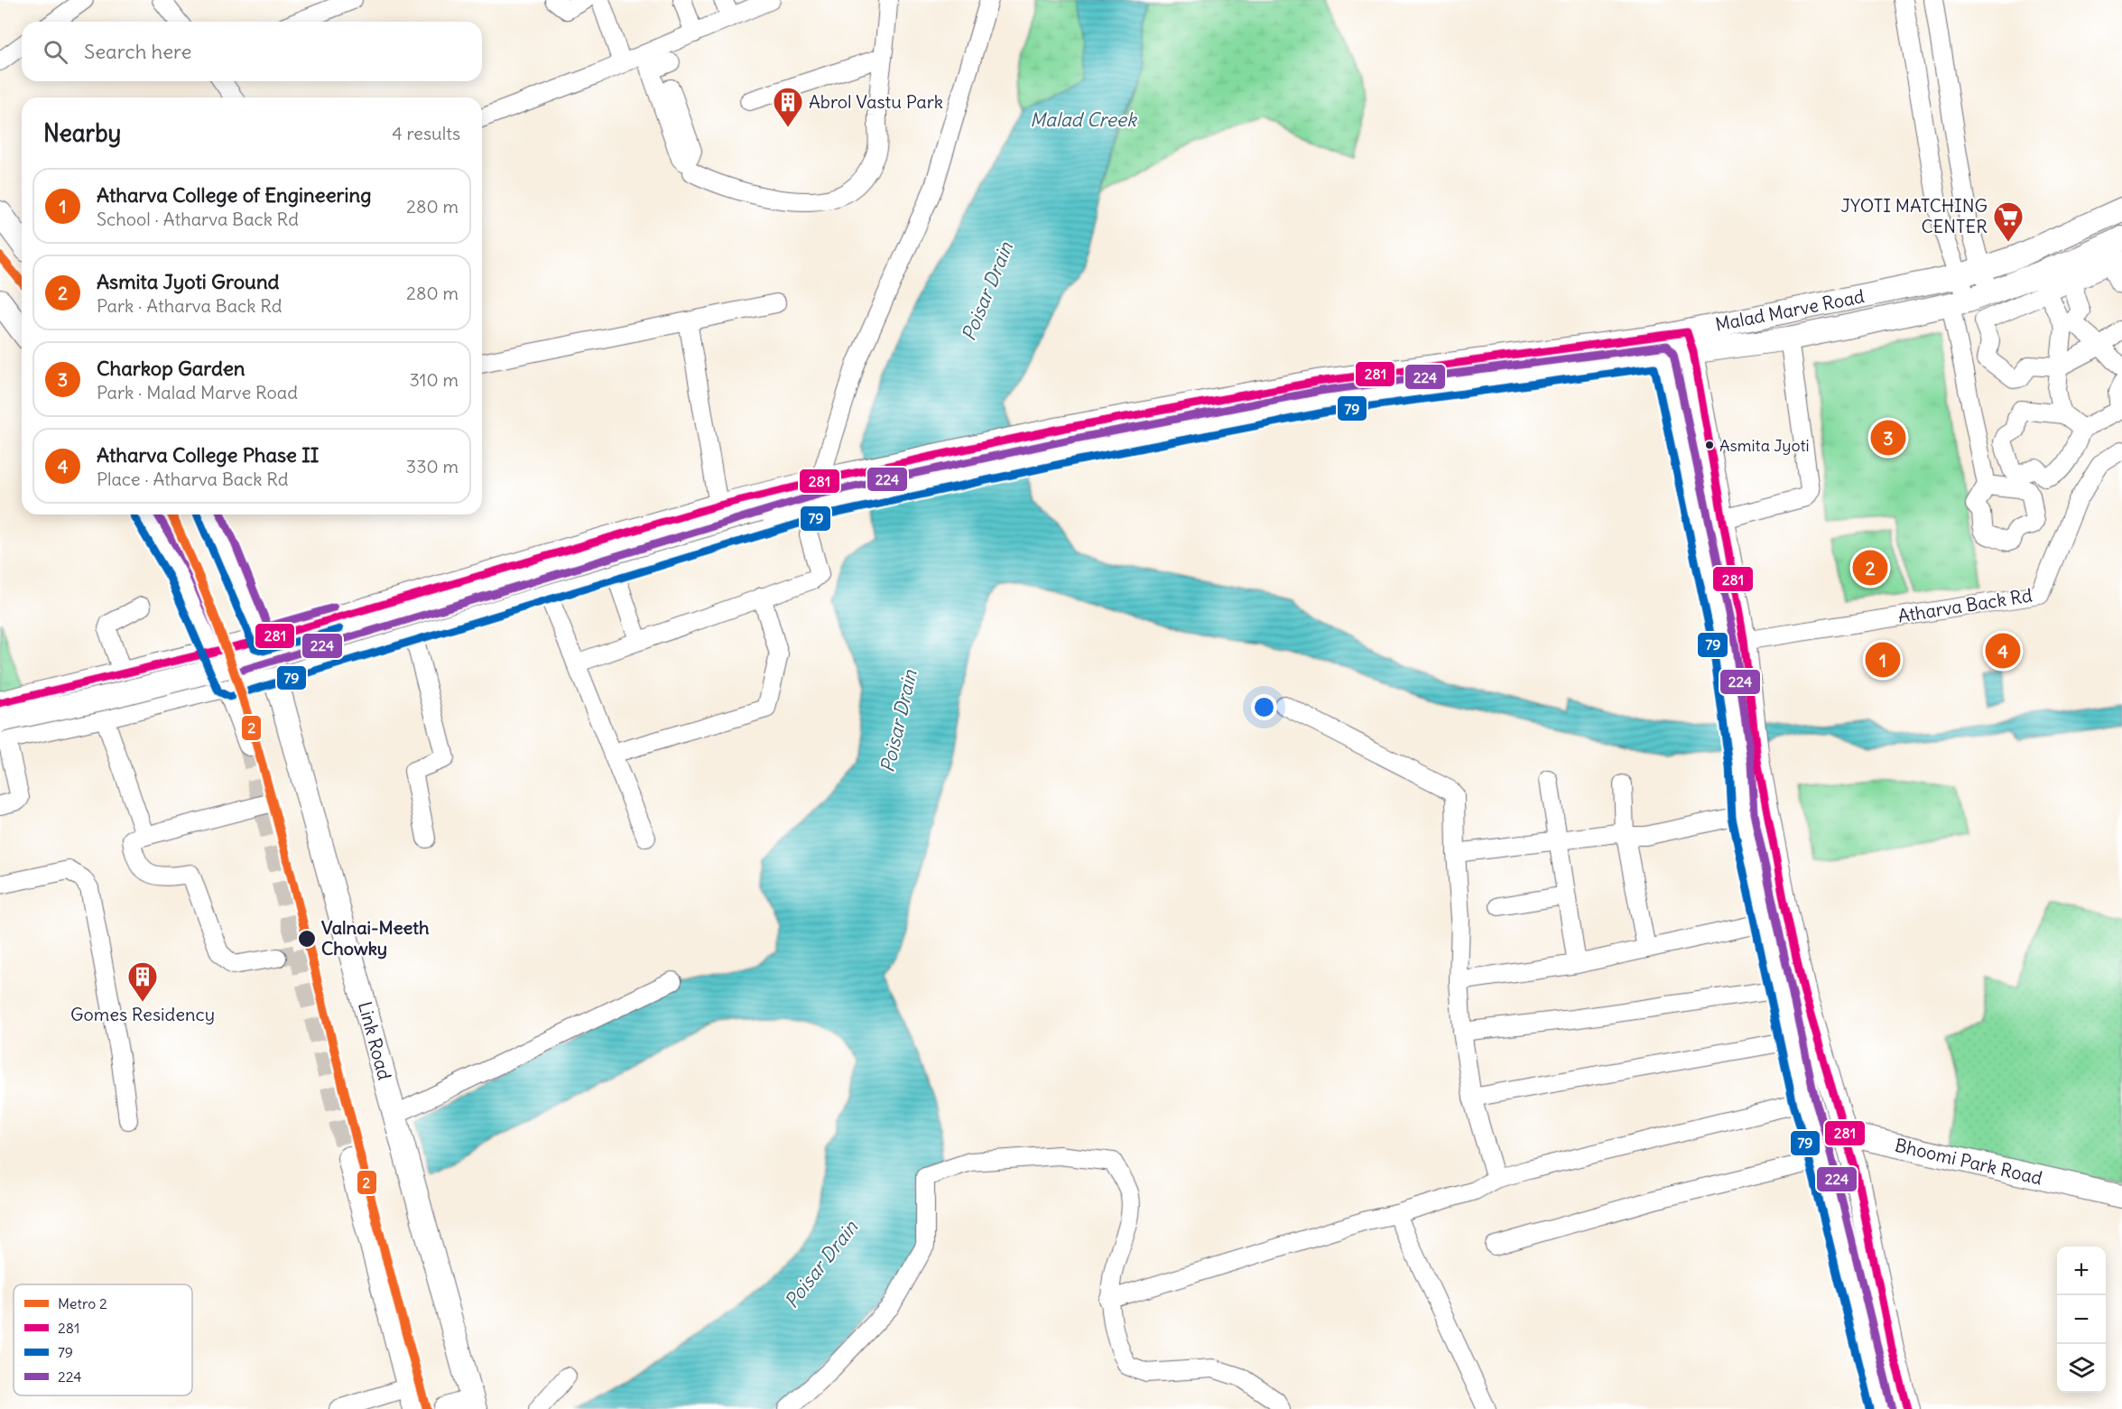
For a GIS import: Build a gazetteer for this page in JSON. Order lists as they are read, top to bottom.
{
  "streets": {
    "main road": ["Malad Marve Road", "Link Road", "Bhoomi Park Road"],
    "street": ["Atharva Back Rd"]
  },
  "crossings": [
    ["Malad Marve Road", "Link Road"]
  ],
  "water": ["Malad Creek", "Poisar Drain"],
  "places": {
    "building": ["Abrol Vastu Park", "Gomes Residency"],
    "supermarket": ["JYOTI MATCHING CENTER"],
    "other": ["Asmita Jyoti", "Valnai-Meeth Chowky"]
  },
  "lines": [
    "metro line 2",
    "transit line 281",
    "transit line 224",
    "transit line 79"
  ],
  "legend": [
    "Metro 2",
    "281",
    "79",
    "224"
  ],
  "page": {
    "search": "Search here",
    "heading": ["Nearby", "4 results"],
    "list": [
      {
        "mark": "1",
        "name": "Atharva College of Engineering",
        "note": "School · Atharva Back Rd",
        "value": "280 m"
      },
      {
        "mark": "2",
        "name": "Asmita Jyoti Ground",
        "note": "Park · Atharva Back Rd",
        "value": "280 m"
      },
      {
        "mark": "3",
        "name": "Charkop Garden",
        "note": "Park · Malad Marve Road",
        "value": "310 m"
      },
      {
        "mark": "4",
        "name": "Atharva College Phase II",
        "note": "Place · Atharva Back Rd",
        "value": "330 m"
      }
    ],
    "pins": [
      "3",
      "2",
      "4",
      "1"
    ],
    "map_buttons": ["+", "−"]
  }
}
